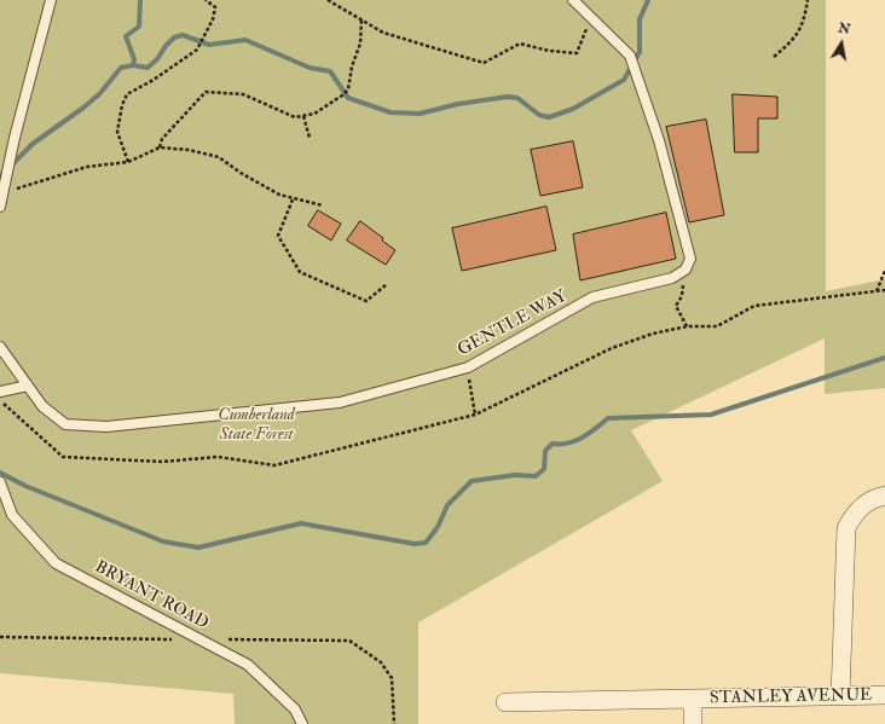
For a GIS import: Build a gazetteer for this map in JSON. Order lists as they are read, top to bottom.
{
  "streets": {
    "street": ["STANLEY AVENUE"],
    "lane": ["GENTLE WAY", "BRYANT ROAD"]
  },
  "parks": ["Cumberland State Forest"],
  "north": "top"
}
